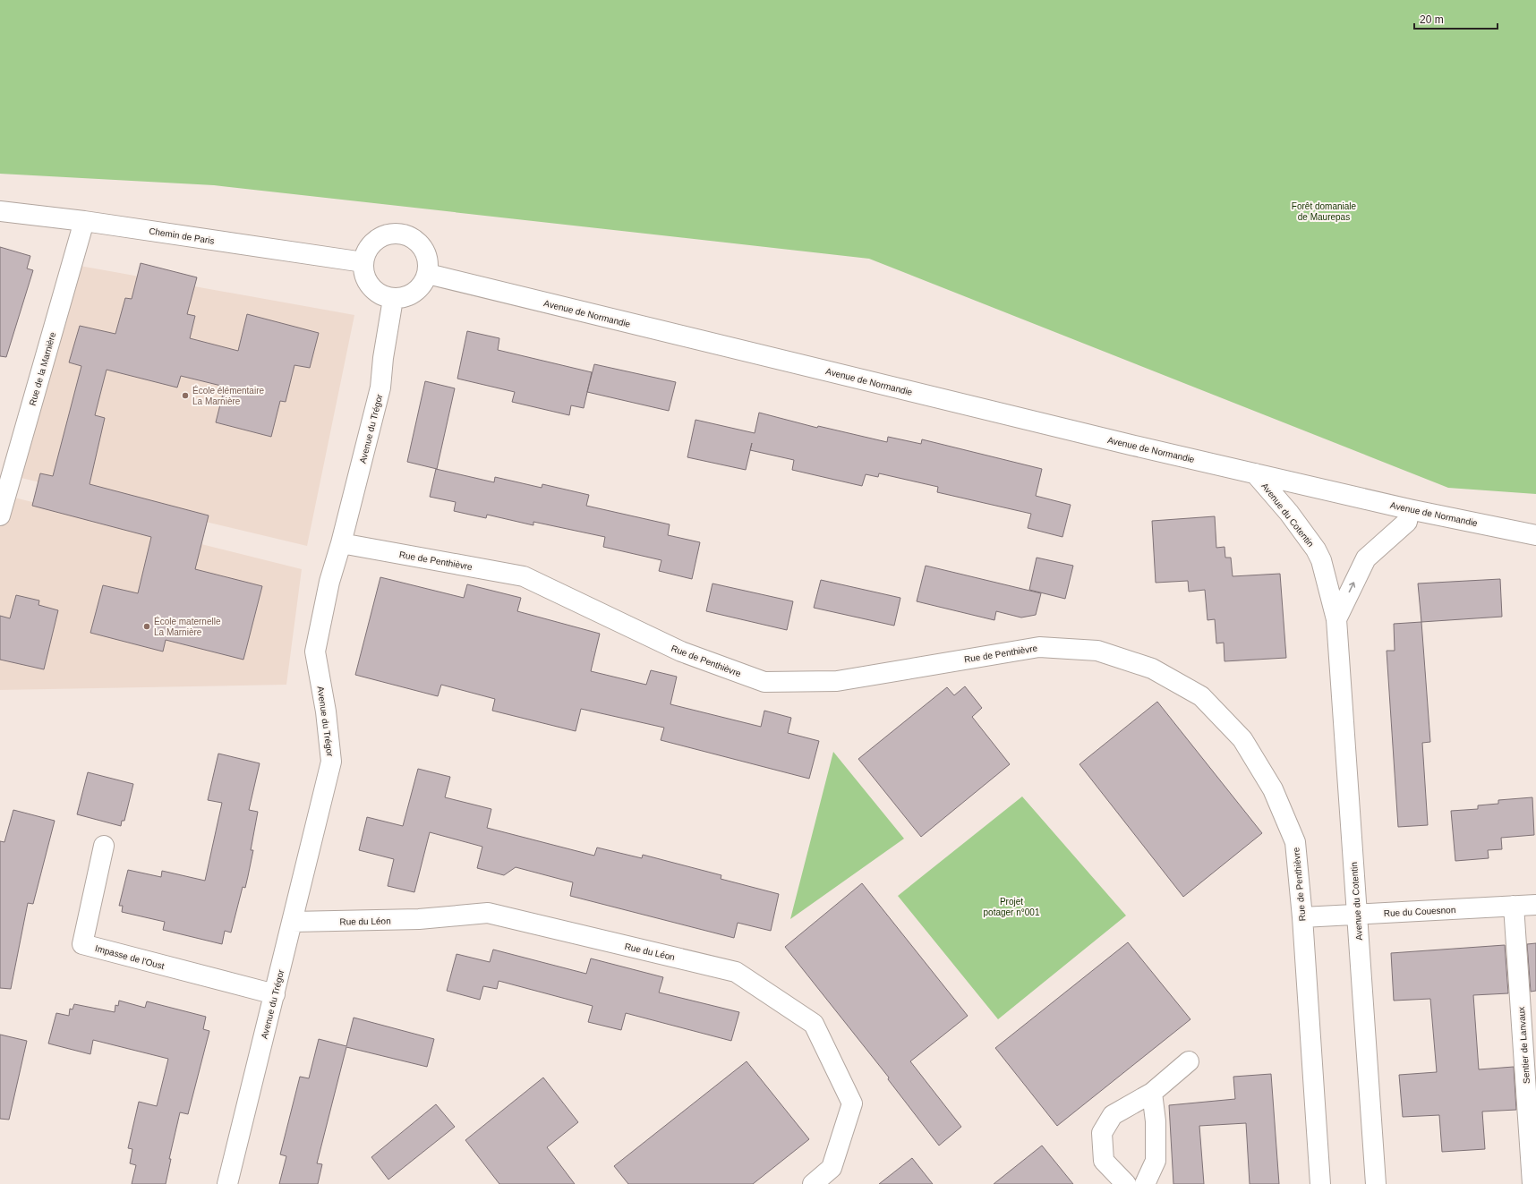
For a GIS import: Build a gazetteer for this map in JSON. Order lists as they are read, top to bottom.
{
  "streets": {
    "street": [
      "Chemin de Paris",
      "Avenue de Normandie",
      "Rue de la Marnière",
      "Avenue du Trégor",
      "Avenue du Cotentin",
      "Rue de Penthièvre",
      "Rue du Couesnon",
      "Rue du Léon",
      "Impasse de l'Oust",
      "Sentier de Lanvaux"
    ]
  },
  "crossings": [
    ["Chemin de Paris", "Avenue de Normandie"],
    ["Chemin de Paris", "Rue de la Marnière"],
    ["Chemin de Paris", "Avenue du Trégor"],
    ["Avenue de Normandie", "Avenue du Trégor"],
    ["Avenue de Normandie", "Avenue du Cotentin"],
    ["Avenue du Trégor", "Rue de Penthièvre"],
    ["Avenue du Trégor", "Rue du Léon"],
    ["Avenue du Trégor", "Impasse de l'Oust"],
    ["Avenue du Cotentin", "Rue du Couesnon"],
    ["Rue de Penthièvre", "Rue du Couesnon"],
    ["Rue du Couesnon", "Sentier de Lanvaux"]
  ],
  "parks": ["Forêt domaniale de Maurepas", "Projet potager n°001"],
  "places": ["École élémentaire La Marnière", "École maternelle La Marnière"],
  "scale_bar": "20 m"
}
